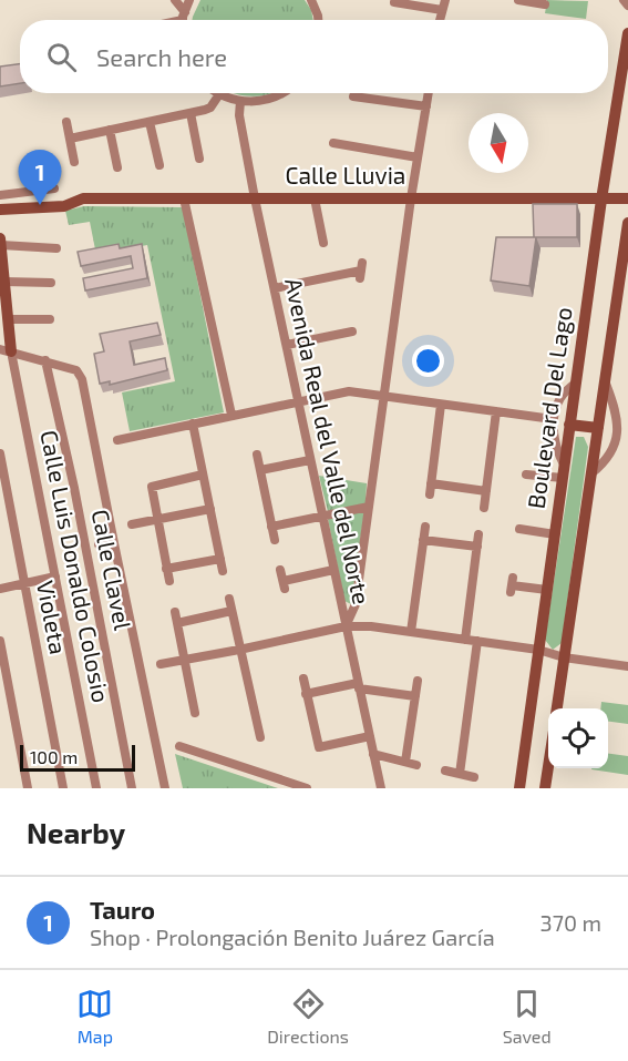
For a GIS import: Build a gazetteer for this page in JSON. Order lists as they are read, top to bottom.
{
  "streets": {
    "street": [
      "Calle Lluvia",
      "Boulevard Del Lago",
      "Avenida Real del Valle del Norte",
      "Calle Luis Donaldo Colosio",
      "Calle Clavel",
      "Violeta"
    ]
  },
  "crossings": [
    ["Calle Lluvia", "Boulevard Del Lago"],
    ["Calle Lluvia", "Avenida Real del Valle del Norte"]
  ],
  "scale_bar": "100 m",
  "north": "bottom",
  "page": {
    "search": "Search here",
    "pins": "1",
    "scale": "100 m",
    "heading": "Nearby",
    "list": [
      {
        "mark": "1",
        "name": "Tauro",
        "note": "Shop · Prolongación Benito Juárez García",
        "value": "370 m"
      }
    ],
    "nav": ["Map", "Directions", "Saved"]
  }
}
